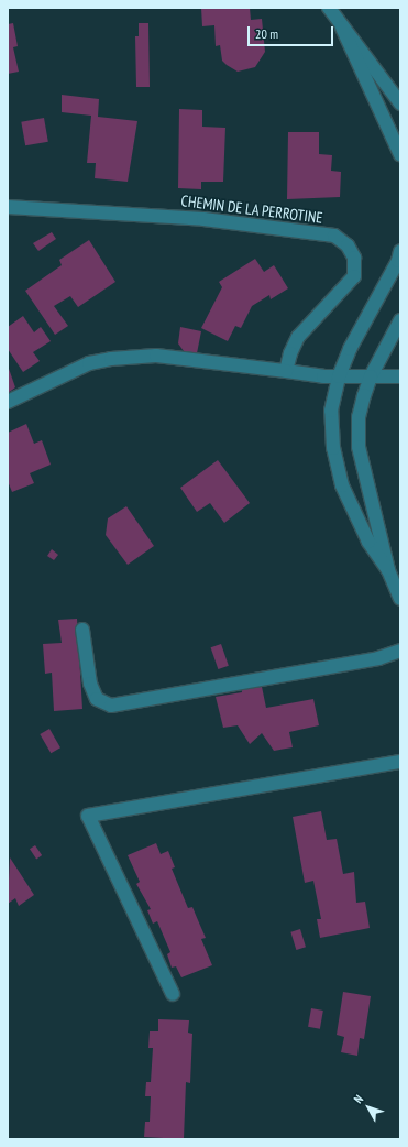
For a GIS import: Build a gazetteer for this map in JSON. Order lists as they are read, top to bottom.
{
  "streets": {
    "street": ["CHEMIN DE LA PERROTINE"]
  },
  "scale_bar": "20 m",
  "north": "top left"
}
